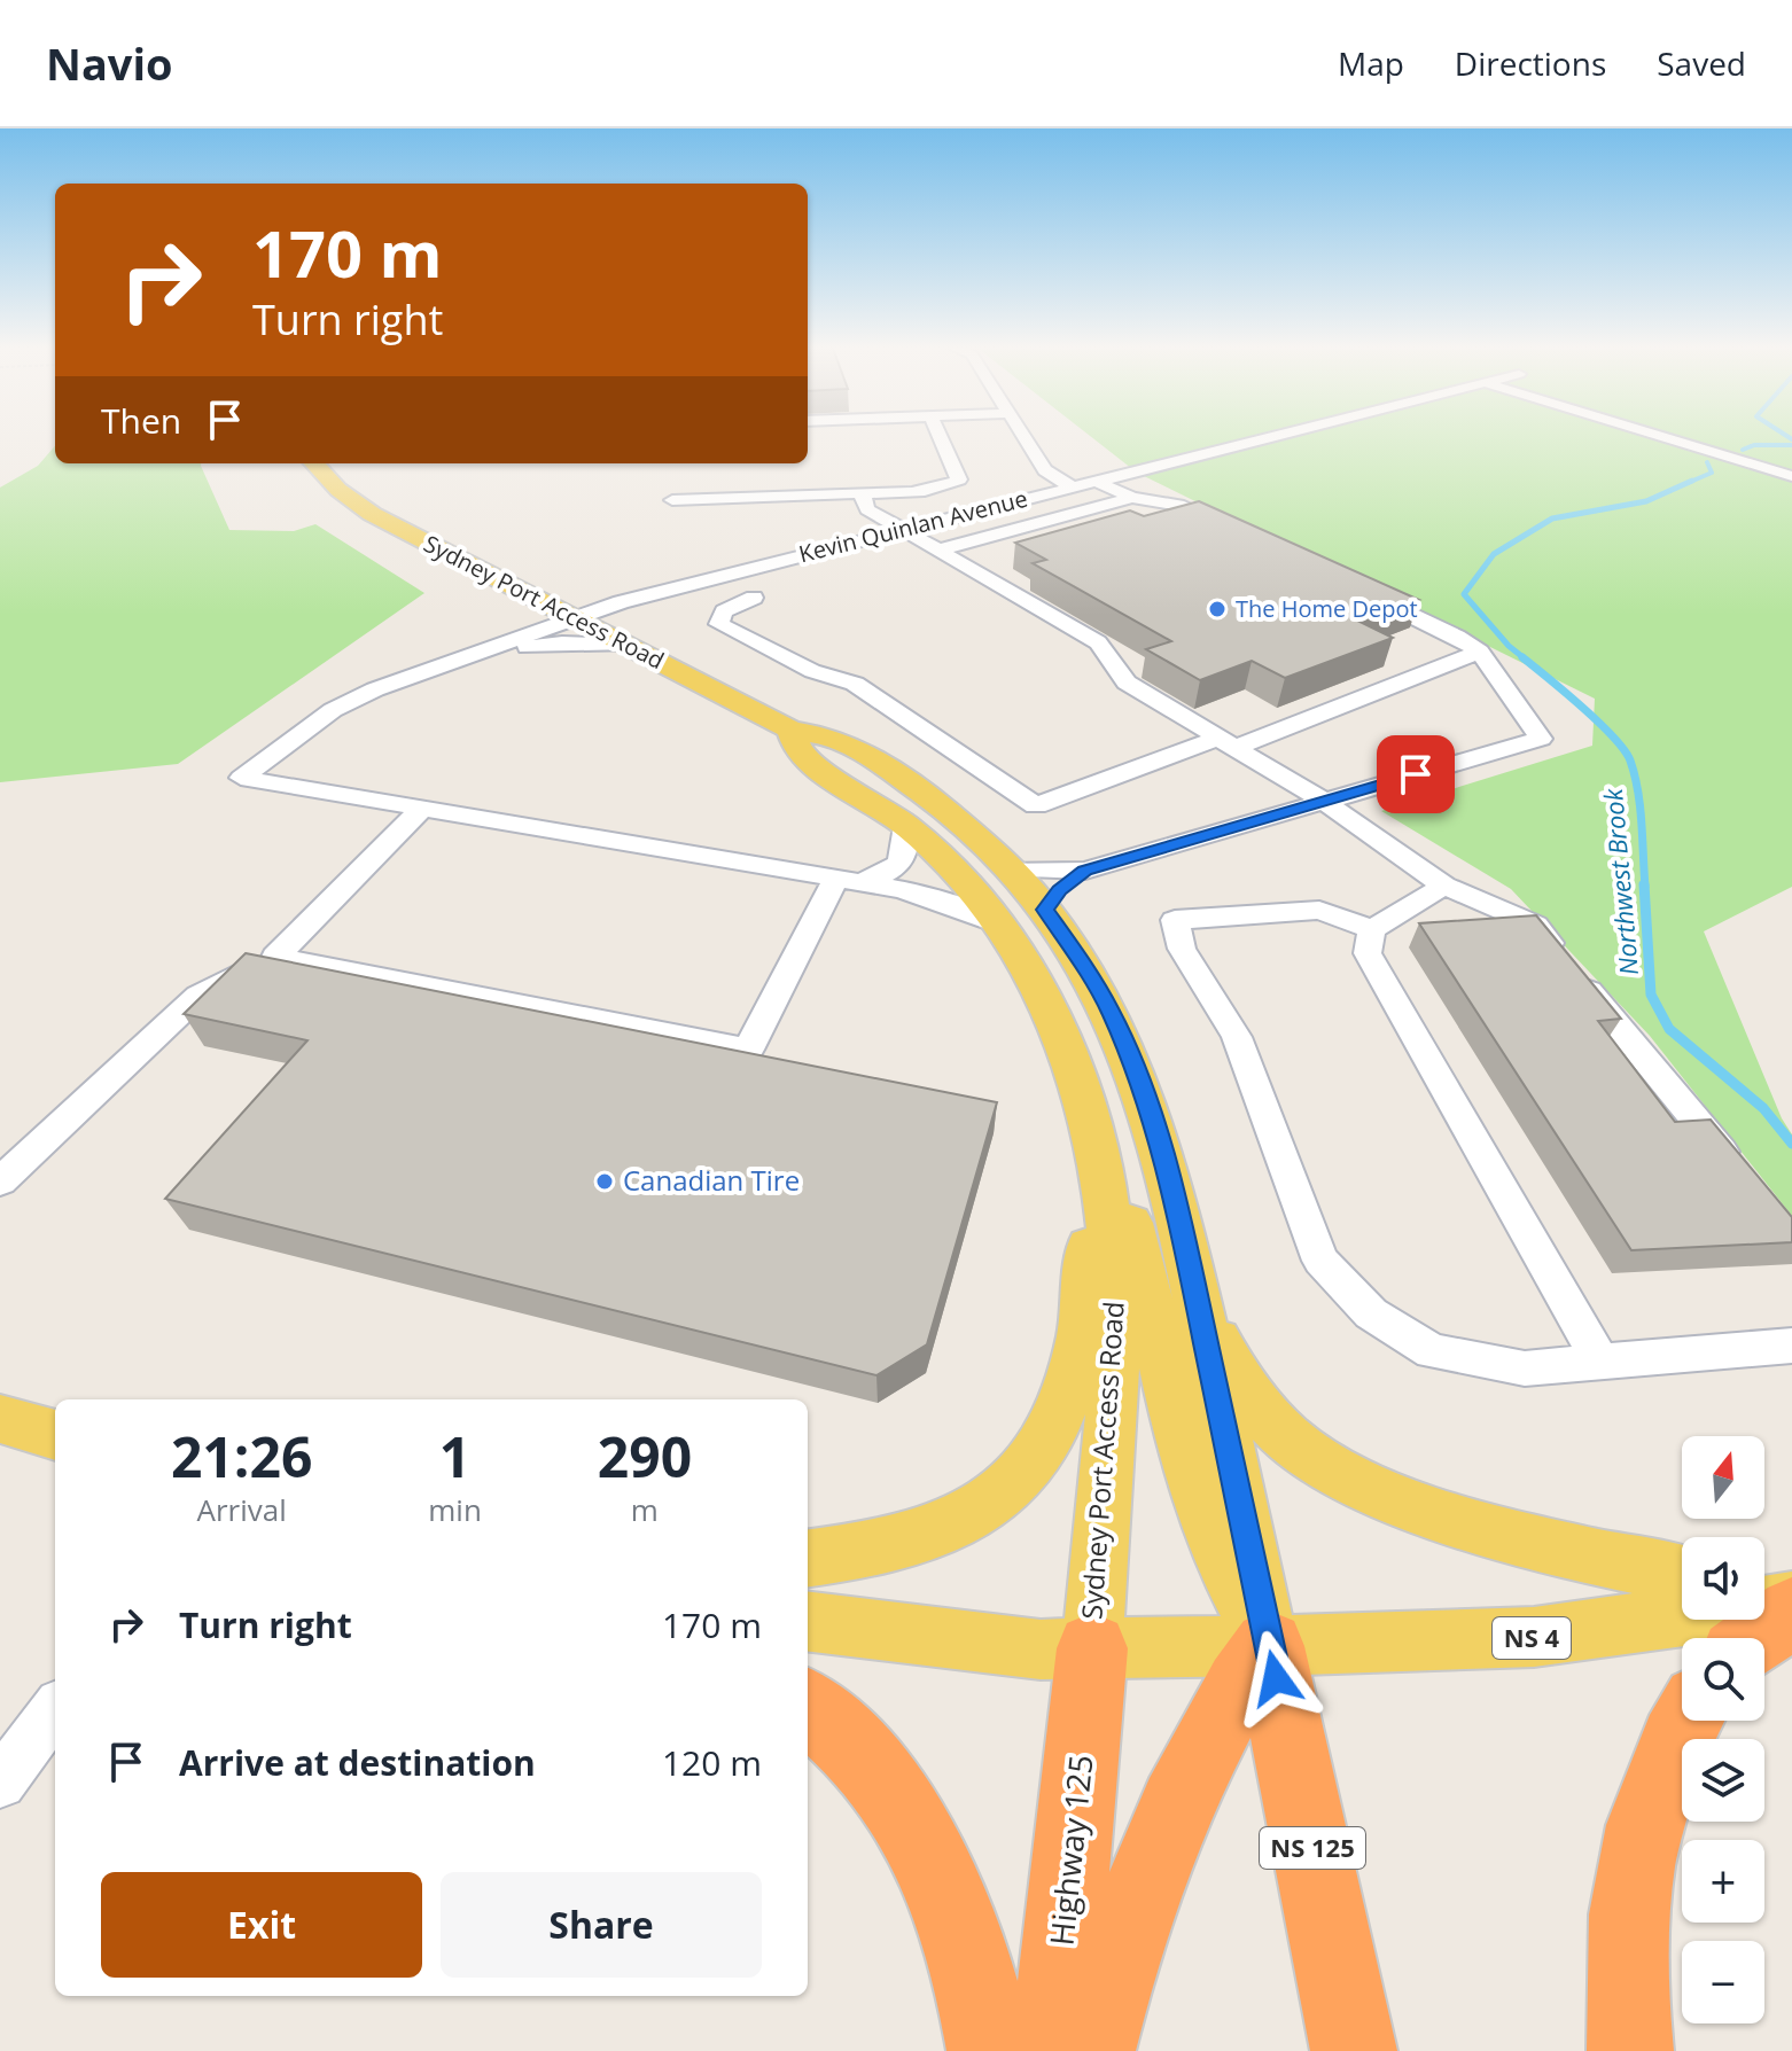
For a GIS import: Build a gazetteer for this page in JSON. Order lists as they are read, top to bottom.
{
  "streets": {
    "highway": ["NS 125", "Highway 125"],
    "main road": ["Sydney Port Access Road", "NS 4"],
    "street": ["Kevin Quinlan Avenue"]
  },
  "crossings": [
    ["Kevin Quinlan Avenue", "Sydney Port Access Road"],
    ["Sydney Port Access Road", "NS 4"],
    ["Sydney Port Access Road", "NS 125"],
    ["Sydney Port Access Road", "Highway 125"],
    ["NS 4", "NS 125"],
    ["NS 4", "Highway 125"]
  ],
  "water": ["Northwest Brook"],
  "places": ["The Home Depot", "Canadian Tire"],
  "north": "top",
  "page": {
    "header": "Navio",
    "nav": ["Map", "Directions", "Saved"],
    "turn": ["170 m", "Turn right"],
    "then": "Then",
    "eta": [
      "21:26",
      "Arrival",
      "1",
      "min",
      "290",
      "m"
    ],
    "map_buttons": ["+", "−"],
    "list": [
      {
        "name": "Turn right",
        "value": "170 m"
      },
      {
        "name": "Arrive at destination",
        "value": "120 m"
      }
    ],
    "buttons": ["Exit", "Share"]
  }
}
